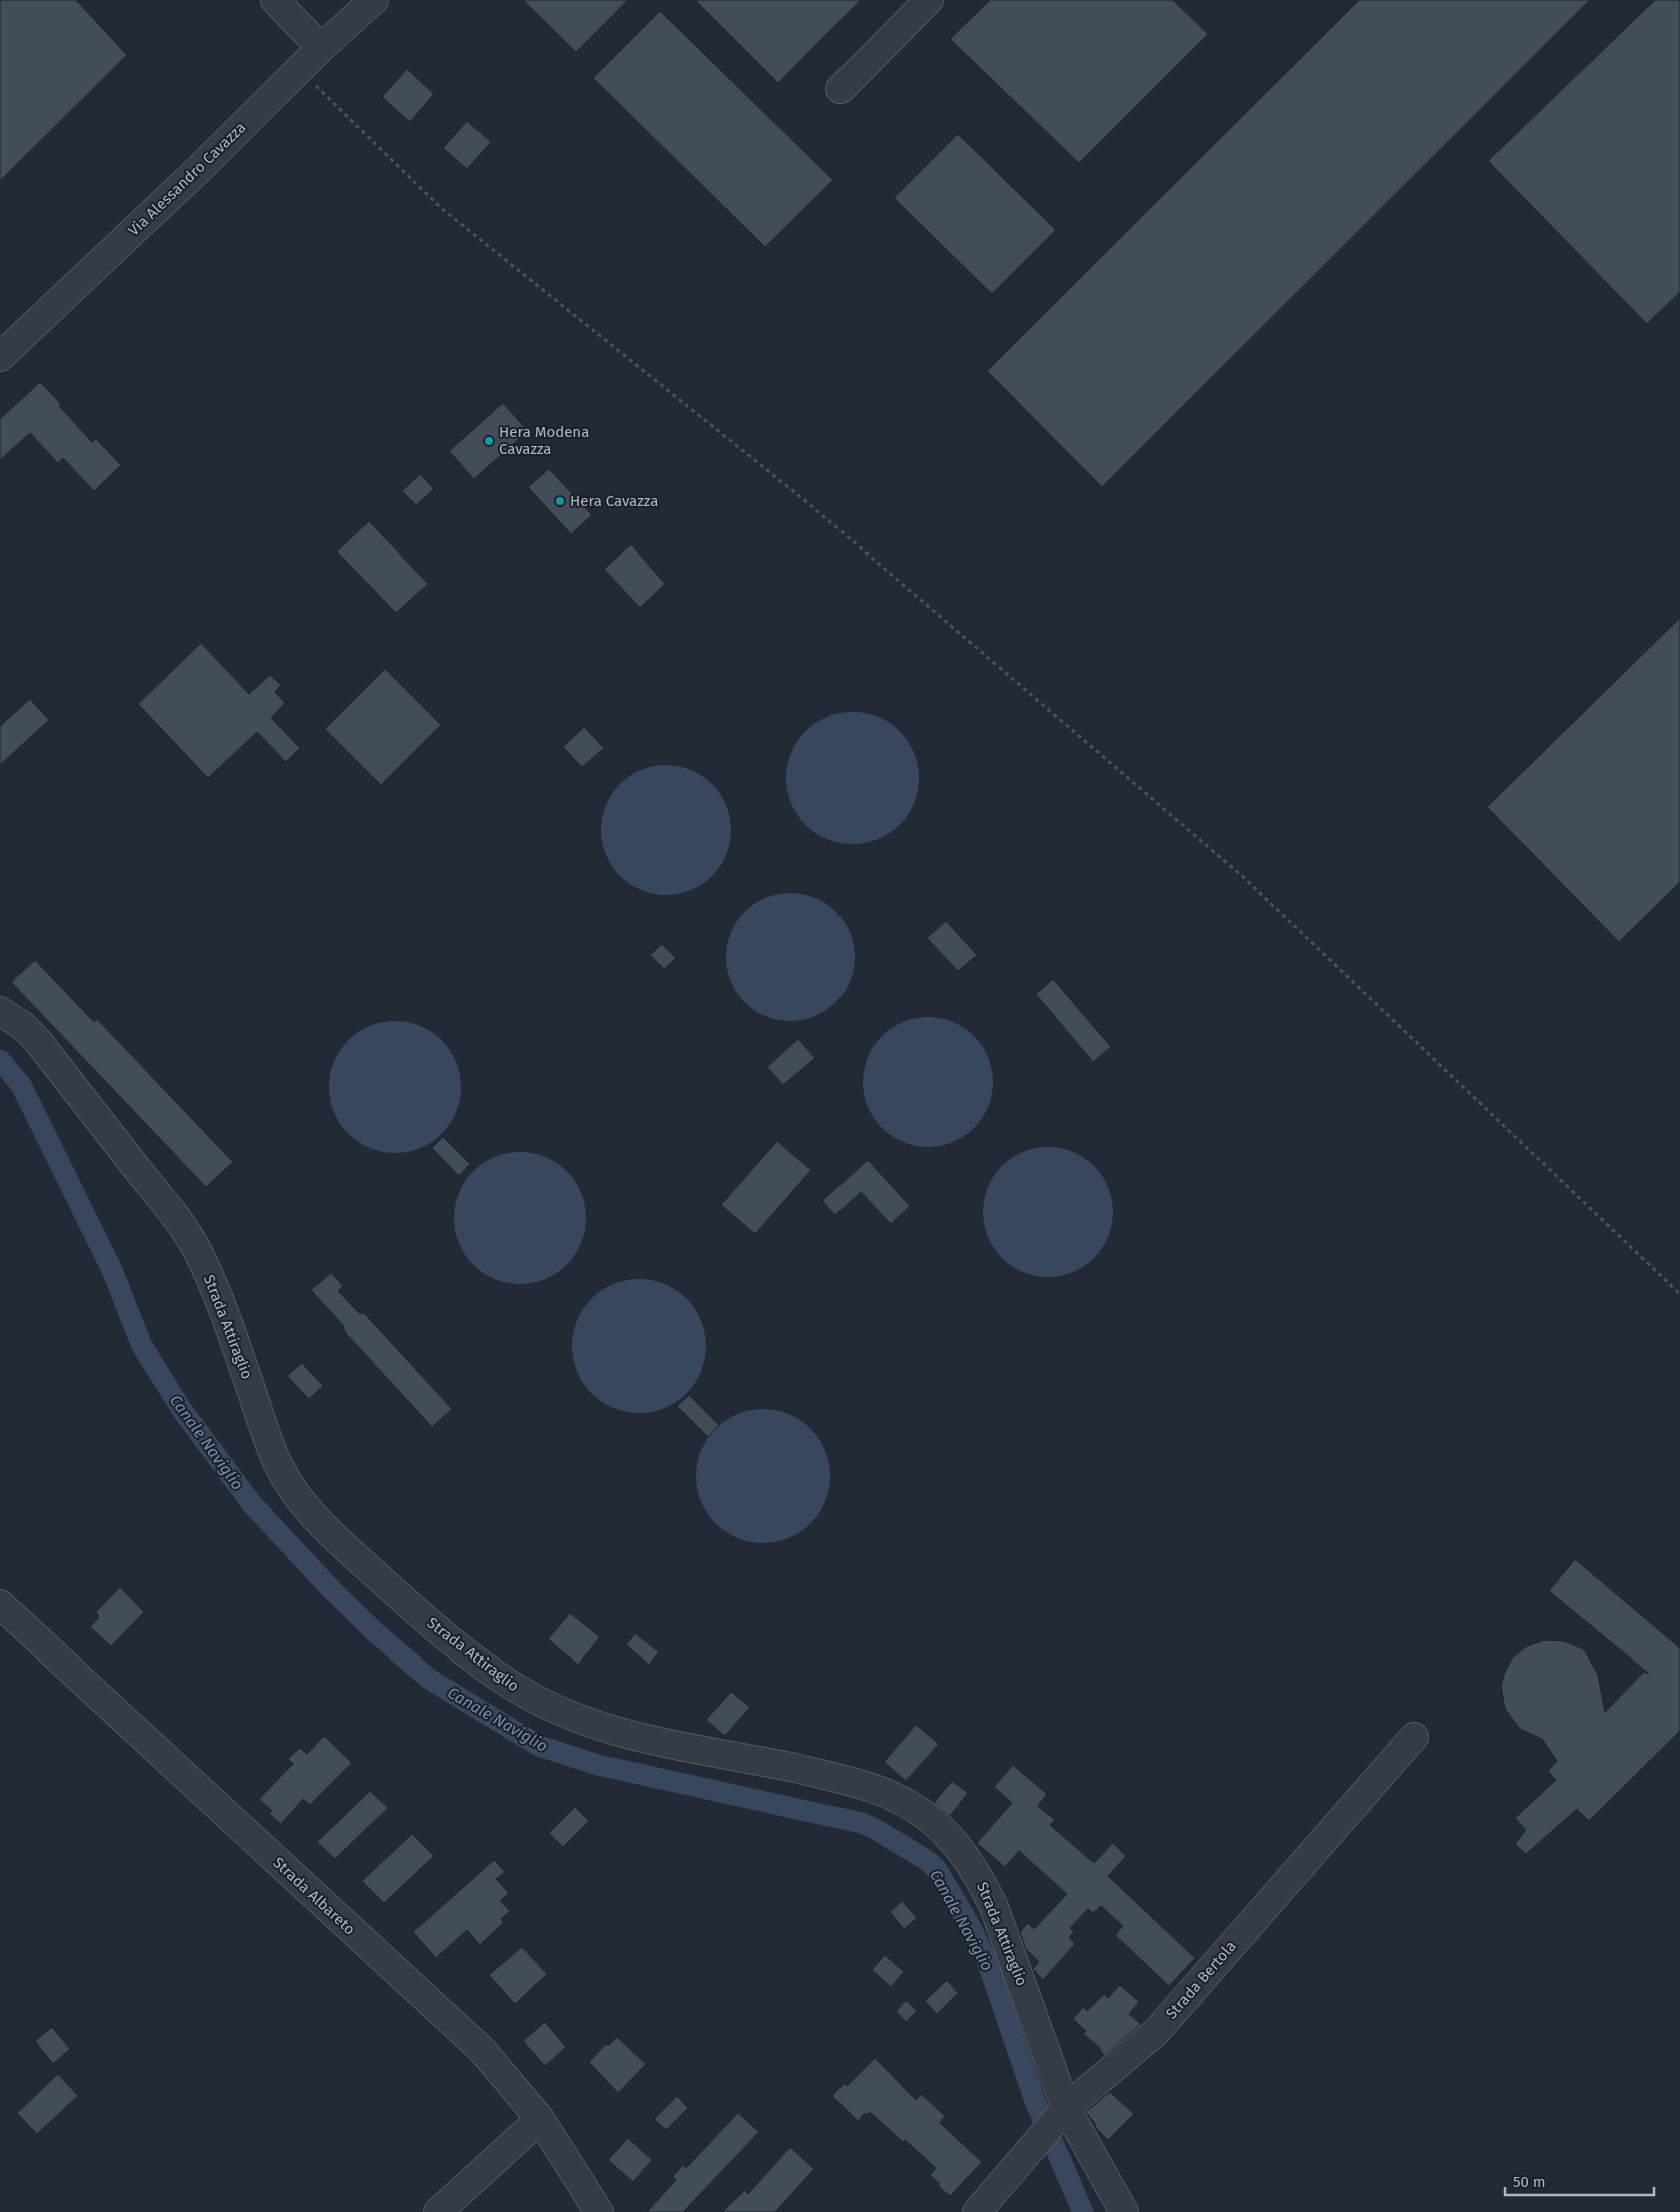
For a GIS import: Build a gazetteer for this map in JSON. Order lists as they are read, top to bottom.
{
  "streets": {
    "street": [
      "Via Alessandro Cavazza",
      "Strada Attiraglio",
      "Strada Albareto",
      "Strada Bertola"
    ]
  },
  "crossings": [
    ["Strada Attiraglio", "Strada Bertola"]
  ],
  "water": ["Canale Naviglio"],
  "places": ["Hera Modena Cavazza", "Hera Cavazza"],
  "scale_bar": "50 m"
}
